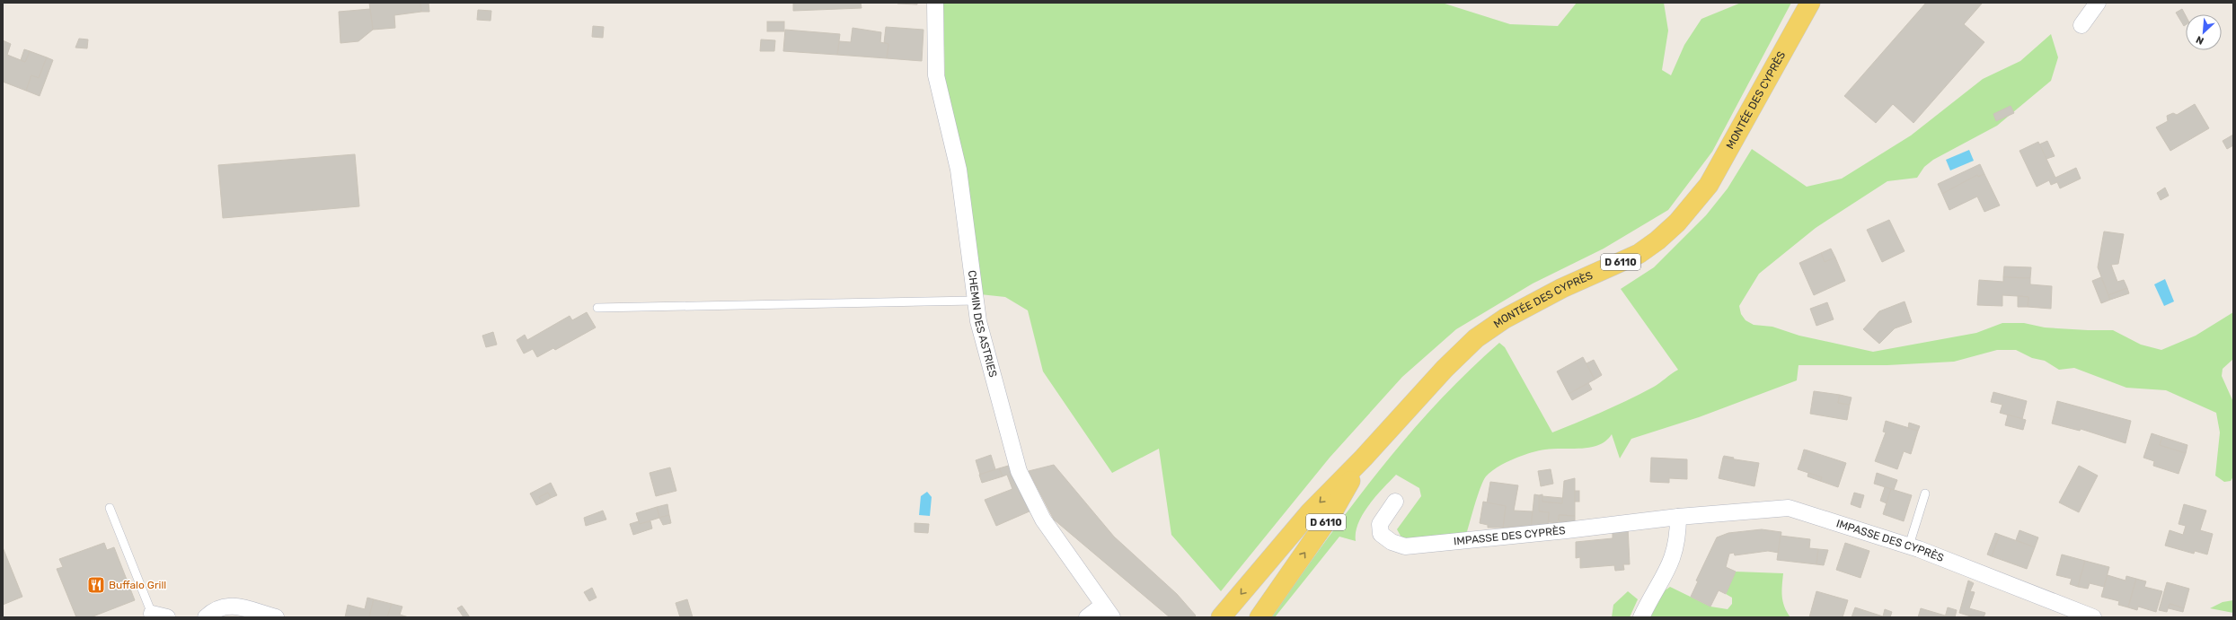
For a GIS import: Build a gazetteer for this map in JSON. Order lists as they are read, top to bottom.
{
  "streets": {
    "main road": ["MONTÉE DES CYPRÈS", "D 6110"],
    "street": ["CHEMIN DES ASTRIES", "IMPASSE DES CYPRÈS"]
  },
  "places": {
    "restaurant": ["Buffalo Grill"]
  },
  "north": "bottom left"
}
